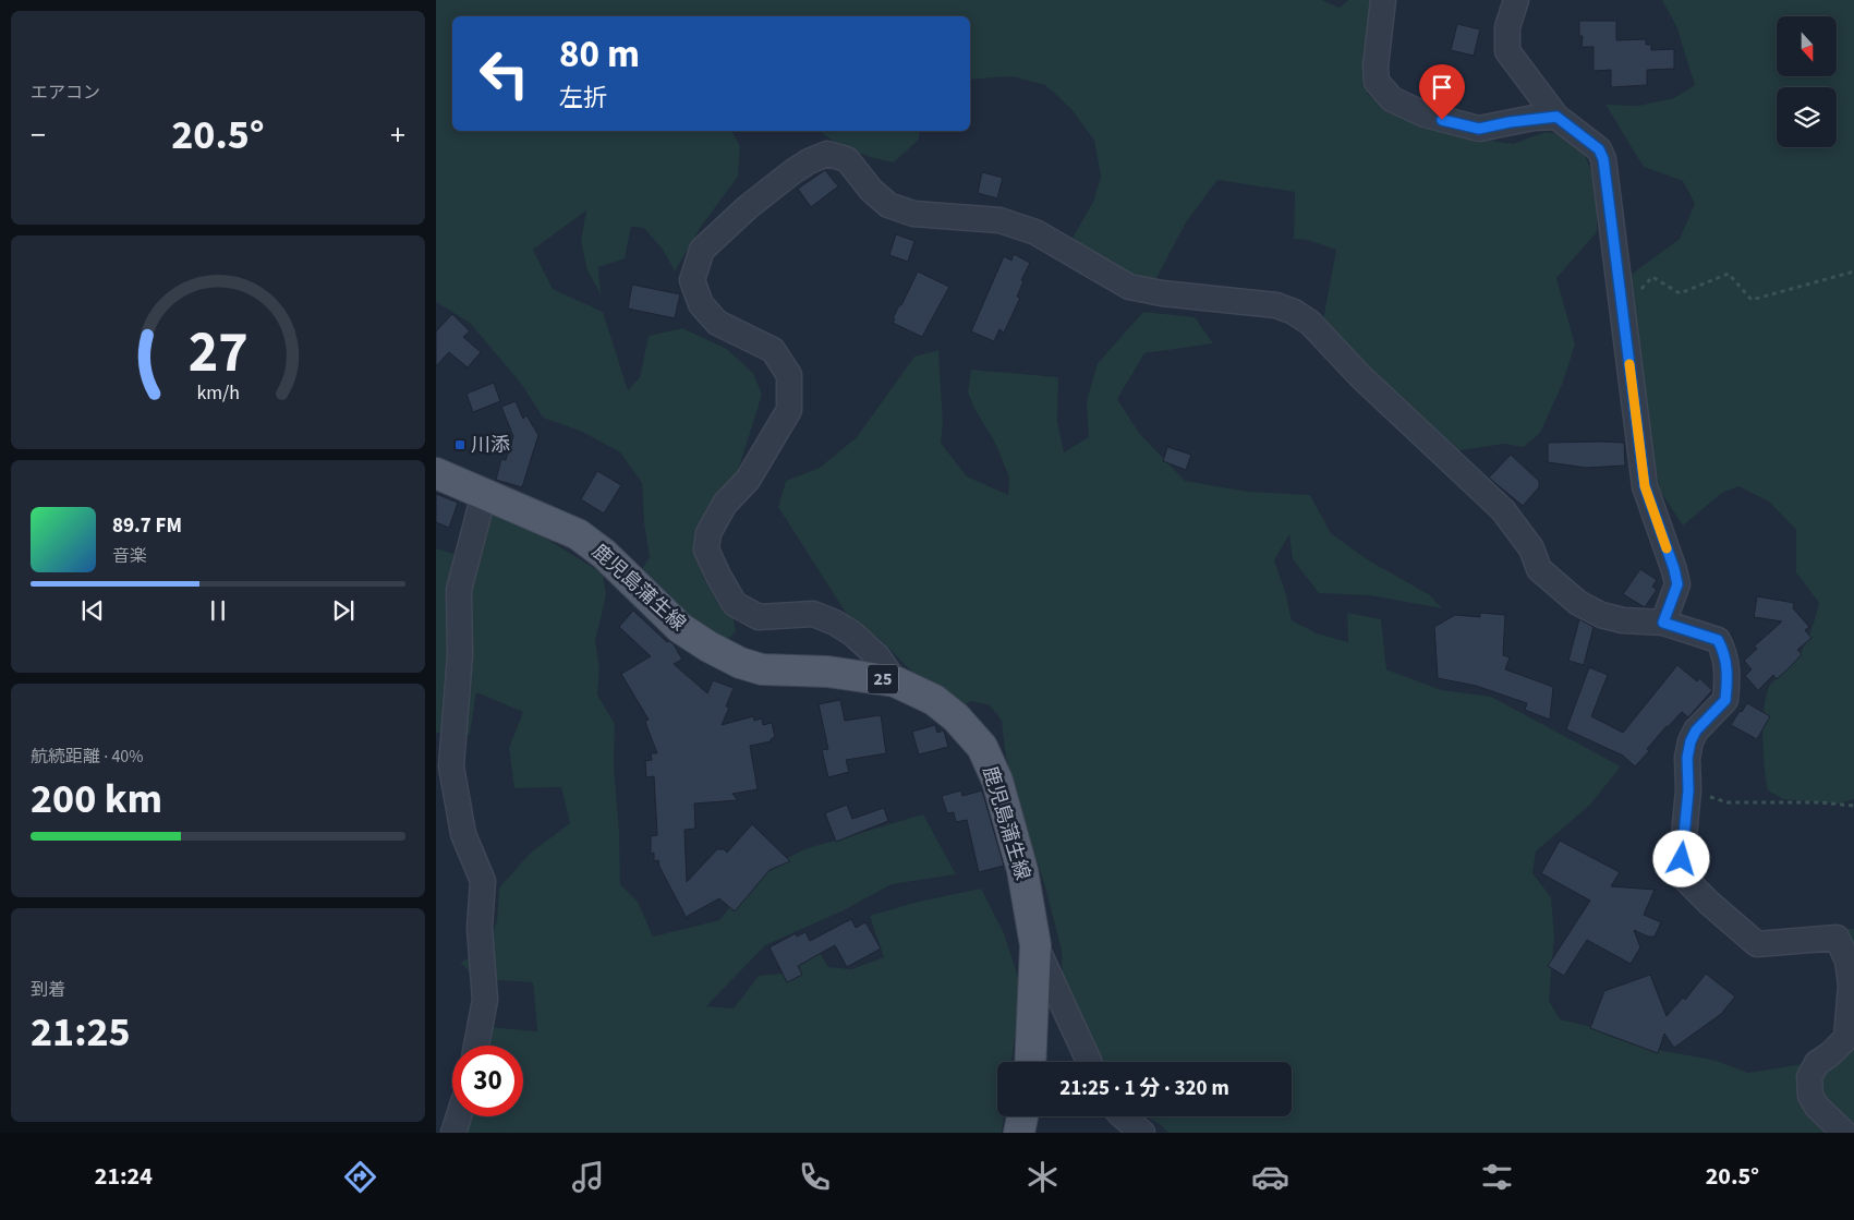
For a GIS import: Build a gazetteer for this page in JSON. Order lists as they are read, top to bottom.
{
  "streets": {
    "main road": ["鹿児島蒲生線", "25"]
  },
  "places": {
    "transit": ["川添"]
  },
  "north": "bottom",
  "page": {
    "tile": [
      "エアコン",
      ["航続距離 · 40%", "200 km"],
      ["到着", "21:25"]
    ],
    "turn": ["80 m", "左折"],
    "heat": ["−", "20.5°", "+"],
    "song": ["89.7 FM", "音楽"],
    "limit": "30",
    "trip": "21:25 · 1 分 · 320 m",
    "tabs": ["21:24", "20.5°"],
    "gauge": ["27", "km/h"]
  }
}
